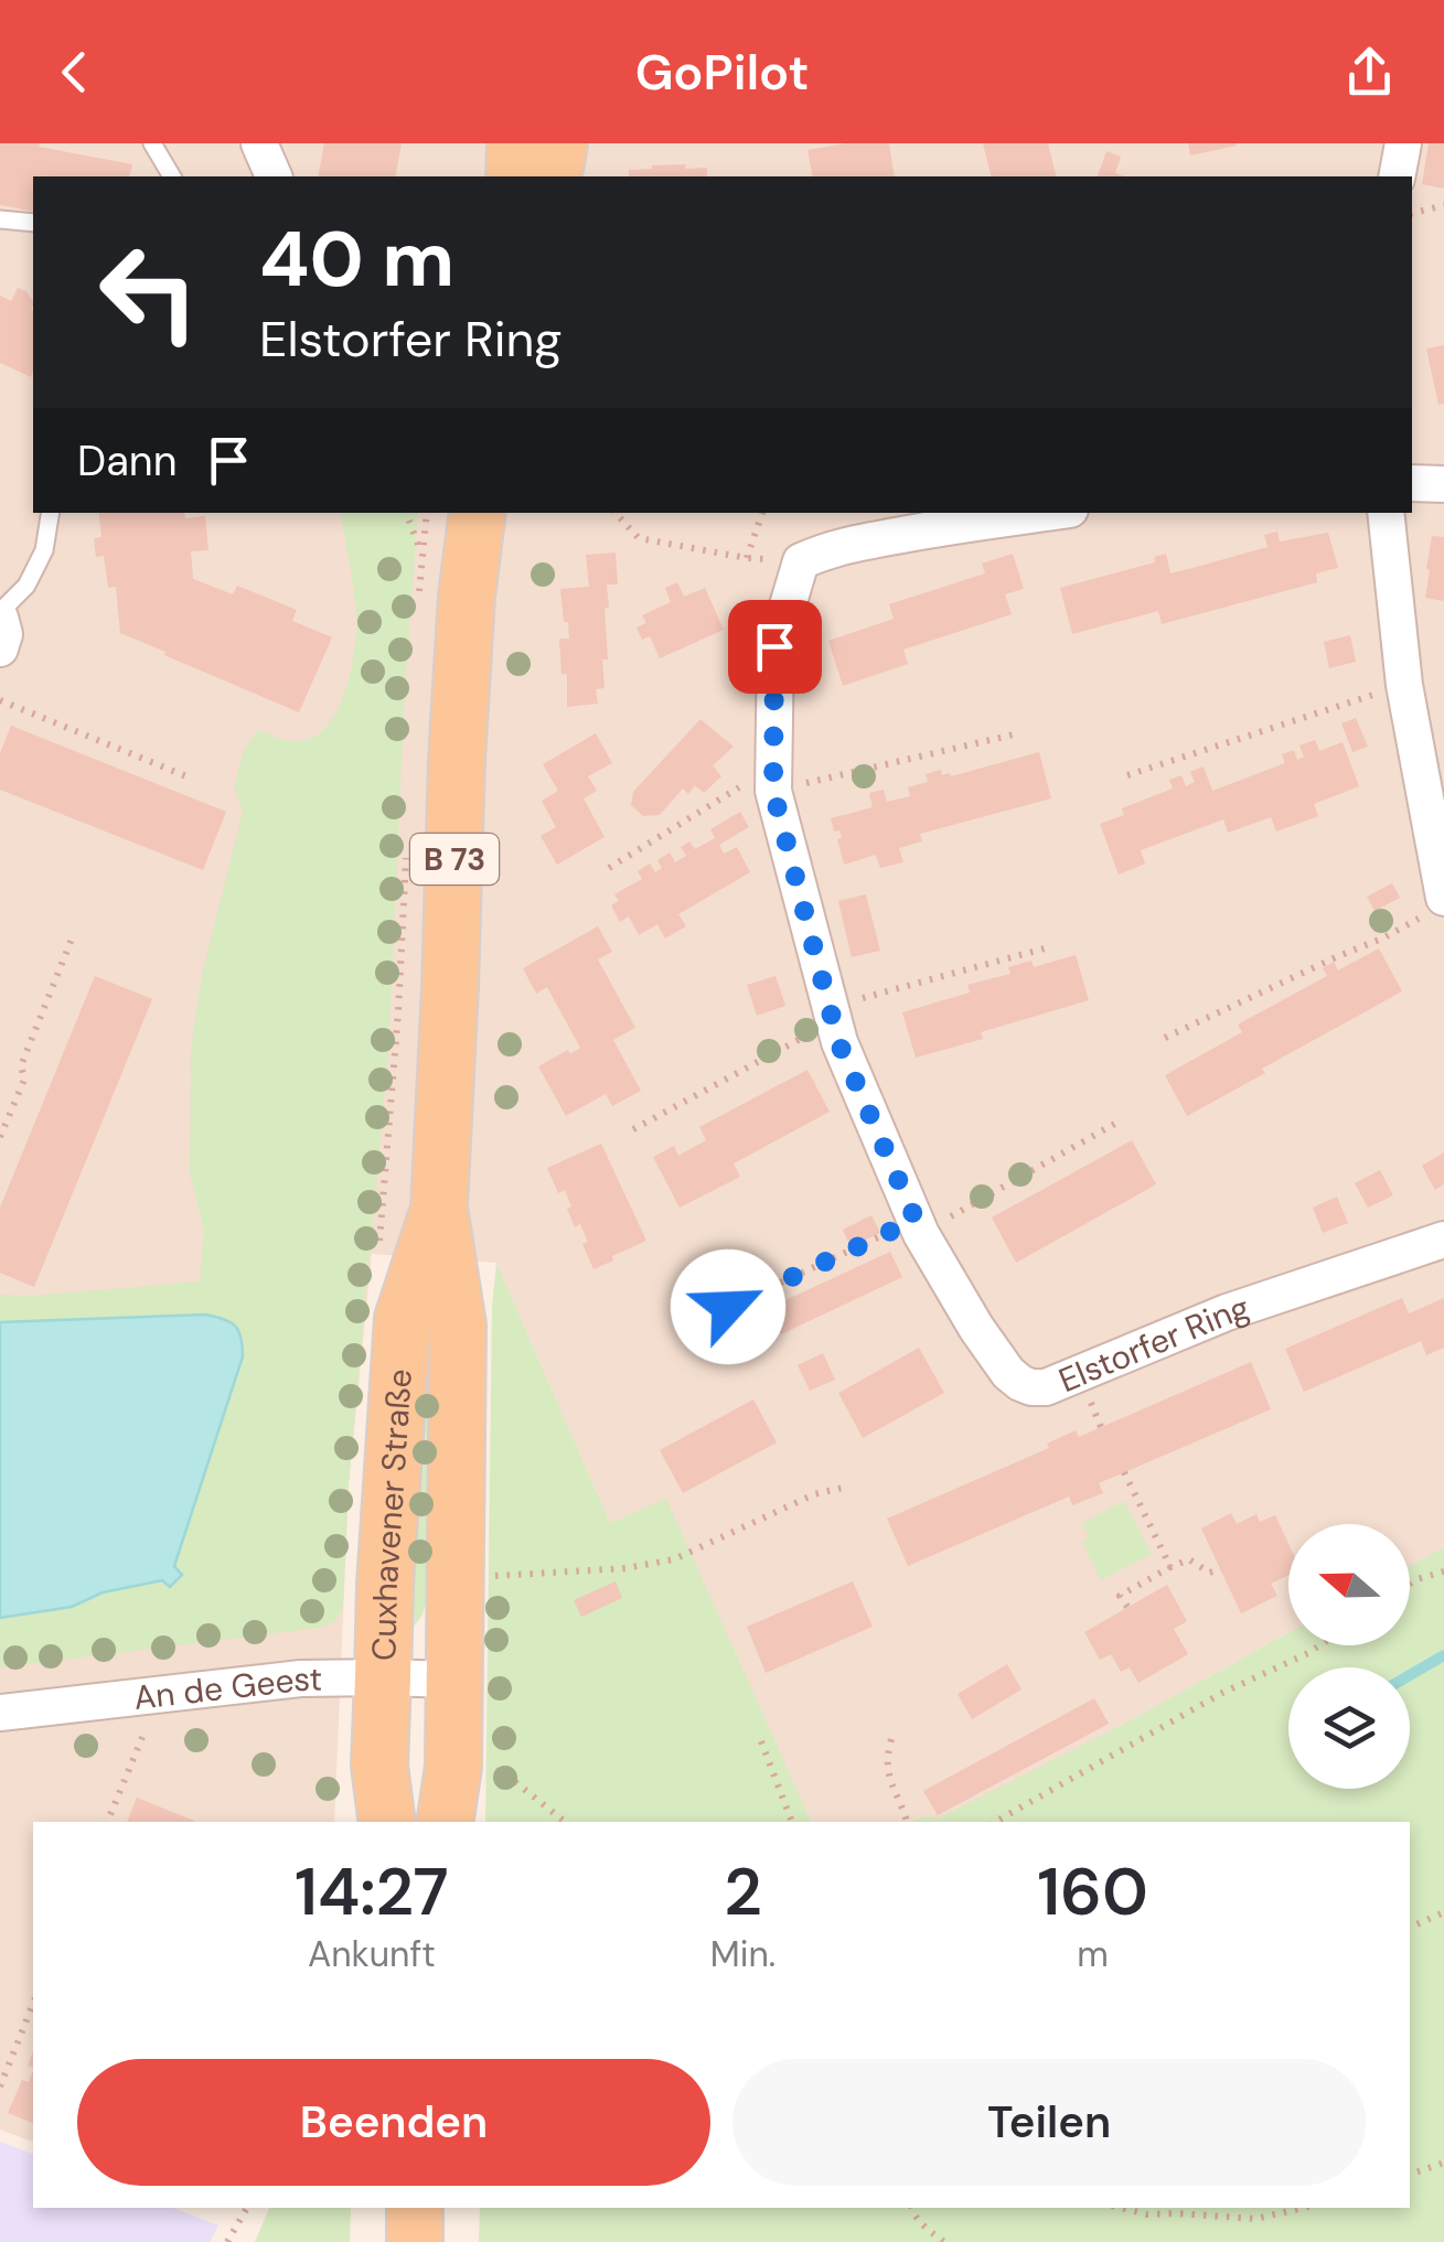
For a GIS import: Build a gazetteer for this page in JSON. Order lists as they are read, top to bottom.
{
  "streets": {
    "main road": ["B 73", "Cuxhavener Straße"],
    "street": ["Elstorfer Ring", "An de Geest"]
  },
  "crossings": [
    ["Cuxhavener Straße", "An de Geest"]
  ],
  "north": "left",
  "page": {
    "header": "GoPilot",
    "turn": ["40 m", "Elstorfer Ring"],
    "then": "Dann",
    "eta": [
      "14:27",
      "Ankunft",
      "2",
      "Min.",
      "160",
      "m"
    ],
    "buttons": ["Beenden", "Teilen"]
  }
}
